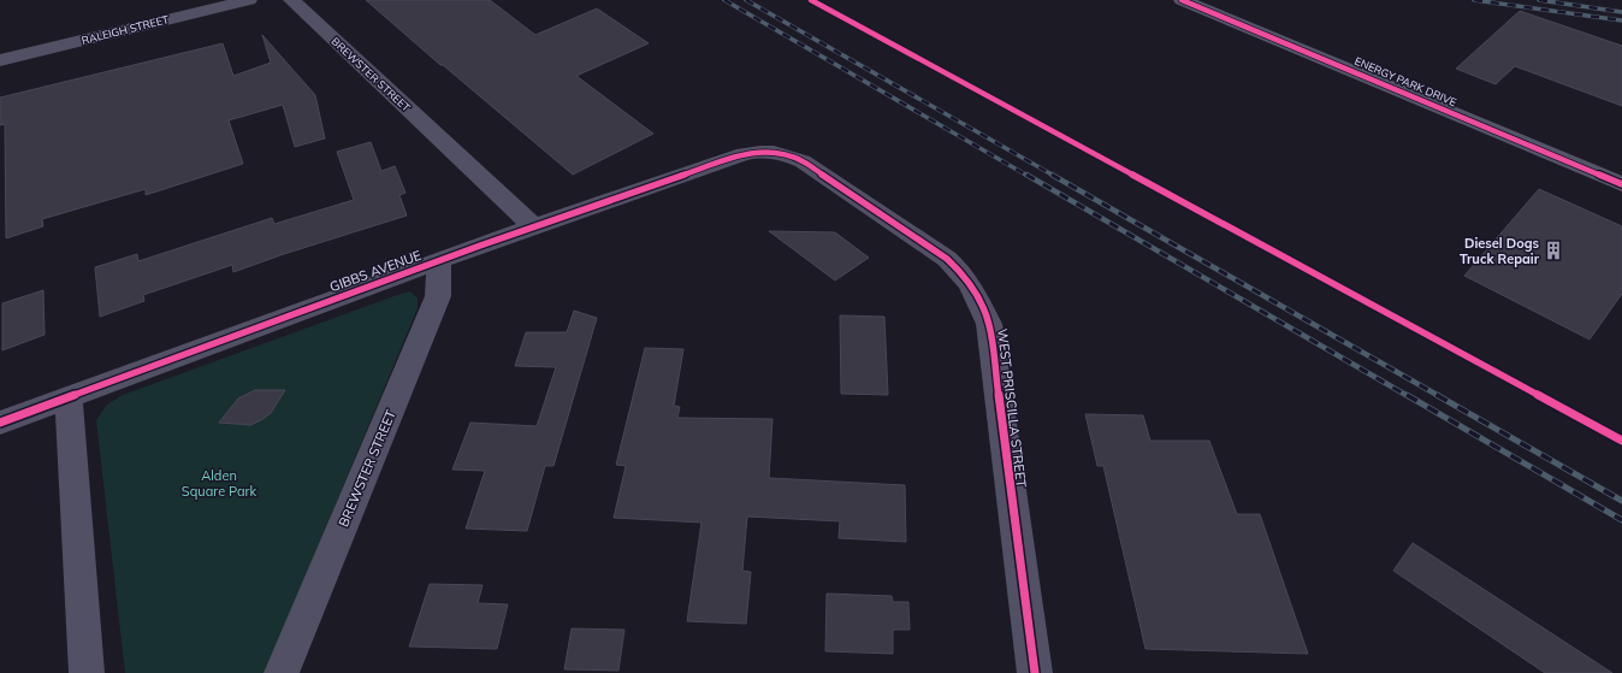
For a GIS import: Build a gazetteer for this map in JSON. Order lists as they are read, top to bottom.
{
  "streets": {
    "street": [
      "RALEIGH STREET",
      "BREWSTER STREET",
      "ENERGY PARK DRIVE",
      "GIBBS AVENUE",
      "WEST PRISCILLA STREET"
    ]
  },
  "crossings": [
    ["BREWSTER STREET", "GIBBS AVENUE"],
    ["GIBBS AVENUE", "WEST PRISCILLA STREET"]
  ],
  "parks": ["Alden Square Park"],
  "places": {
    "building": ["Diesel Dogs Truck Repair"]
  }
}
